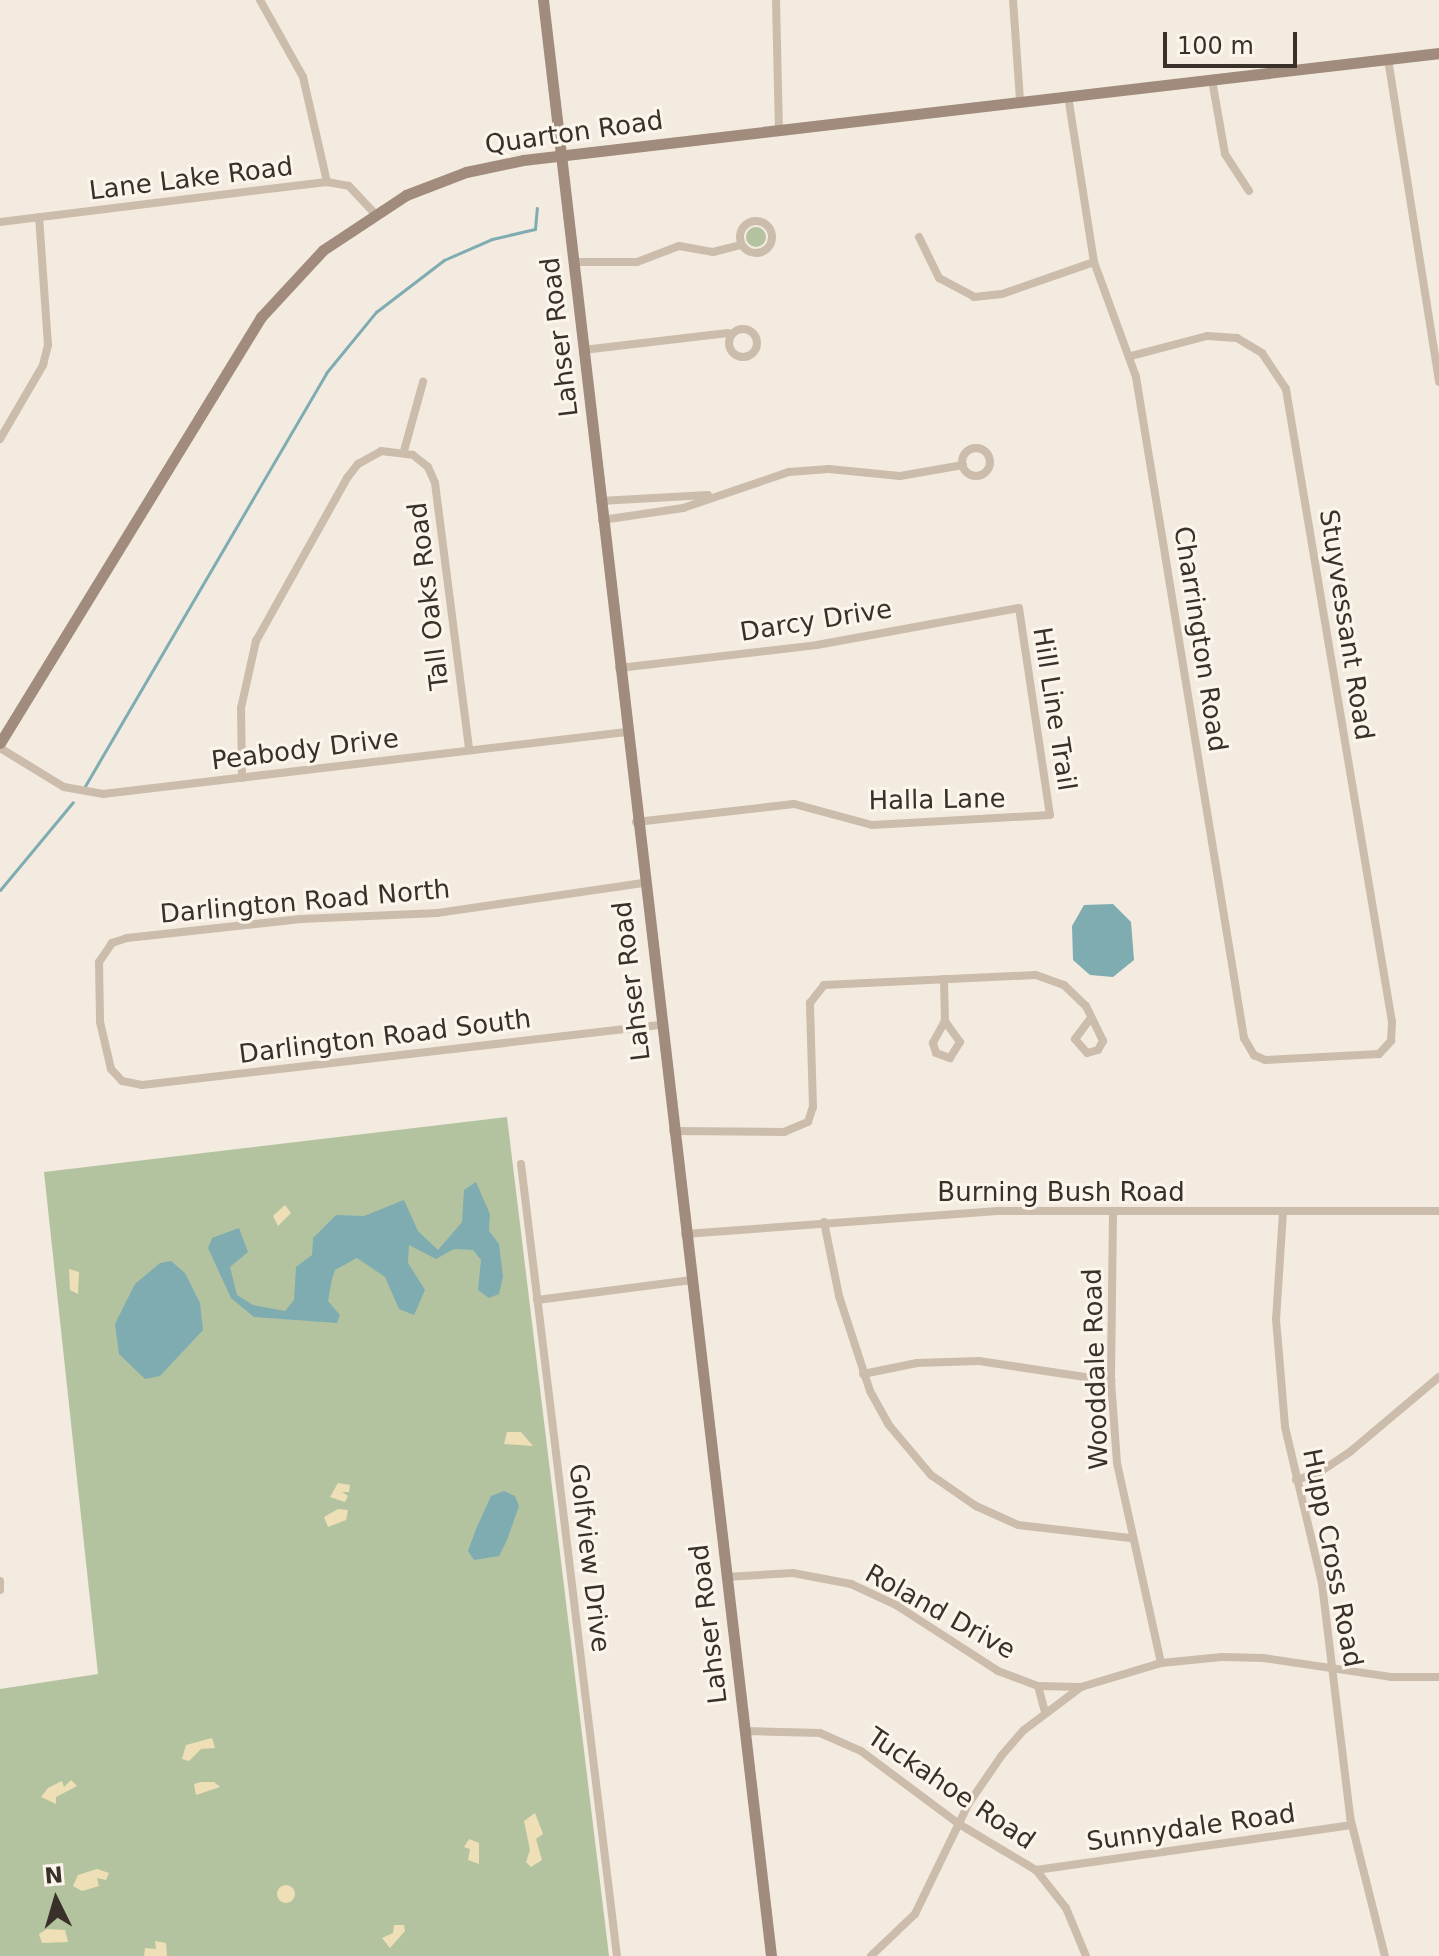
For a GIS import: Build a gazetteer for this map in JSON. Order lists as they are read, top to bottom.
{
  "streets": {
    "street": [
      "Quarton Road",
      "Lane Lake Road",
      "Lahser Road",
      "Tall Oaks Road",
      "Darcy Drive",
      "Stuyvessant Road",
      "Charrington Road",
      "Hill Line Trail",
      "Peabody Drive",
      "Halla Lane",
      "Darlington Road North",
      "Darlington Road South",
      "Burning Bush Road",
      "Wooddale Road",
      "Golfview Drive",
      "Hupp Cross Road",
      "Roland Drive",
      "Tuckahoe Road",
      "Sunnydale Road"
    ]
  },
  "crossings": [
    ["Quarton Road", "Lane Lake Road"],
    ["Quarton Road", "Lahser Road"],
    ["Quarton Road", "Charrington Road"],
    ["Quarton Road", "Peabody Drive"],
    ["Lahser Road", "Darcy Drive"],
    ["Lahser Road", "Peabody Drive"],
    ["Lahser Road", "Halla Lane"],
    ["Lahser Road", "Darlington Road North"],
    ["Lahser Road", "Darlington Road South"],
    ["Lahser Road", "Burning Bush Road"],
    ["Lahser Road", "Roland Drive"],
    ["Lahser Road", "Tuckahoe Road"],
    ["Tall Oaks Road", "Peabody Drive"],
    ["Darcy Drive", "Hill Line Trail"],
    ["Stuyvessant Road", "Charrington Road"],
    ["Hill Line Trail", "Halla Lane"],
    ["Darlington Road North", "Darlington Road South"],
    ["Burning Bush Road", "Wooddale Road"],
    ["Burning Bush Road", "Hupp Cross Road"],
    ["Hupp Cross Road", "Sunnydale Road"],
    ["Tuckahoe Road", "Sunnydale Road"]
  ],
  "scale_bar": "100 m",
  "north": "top"
}
